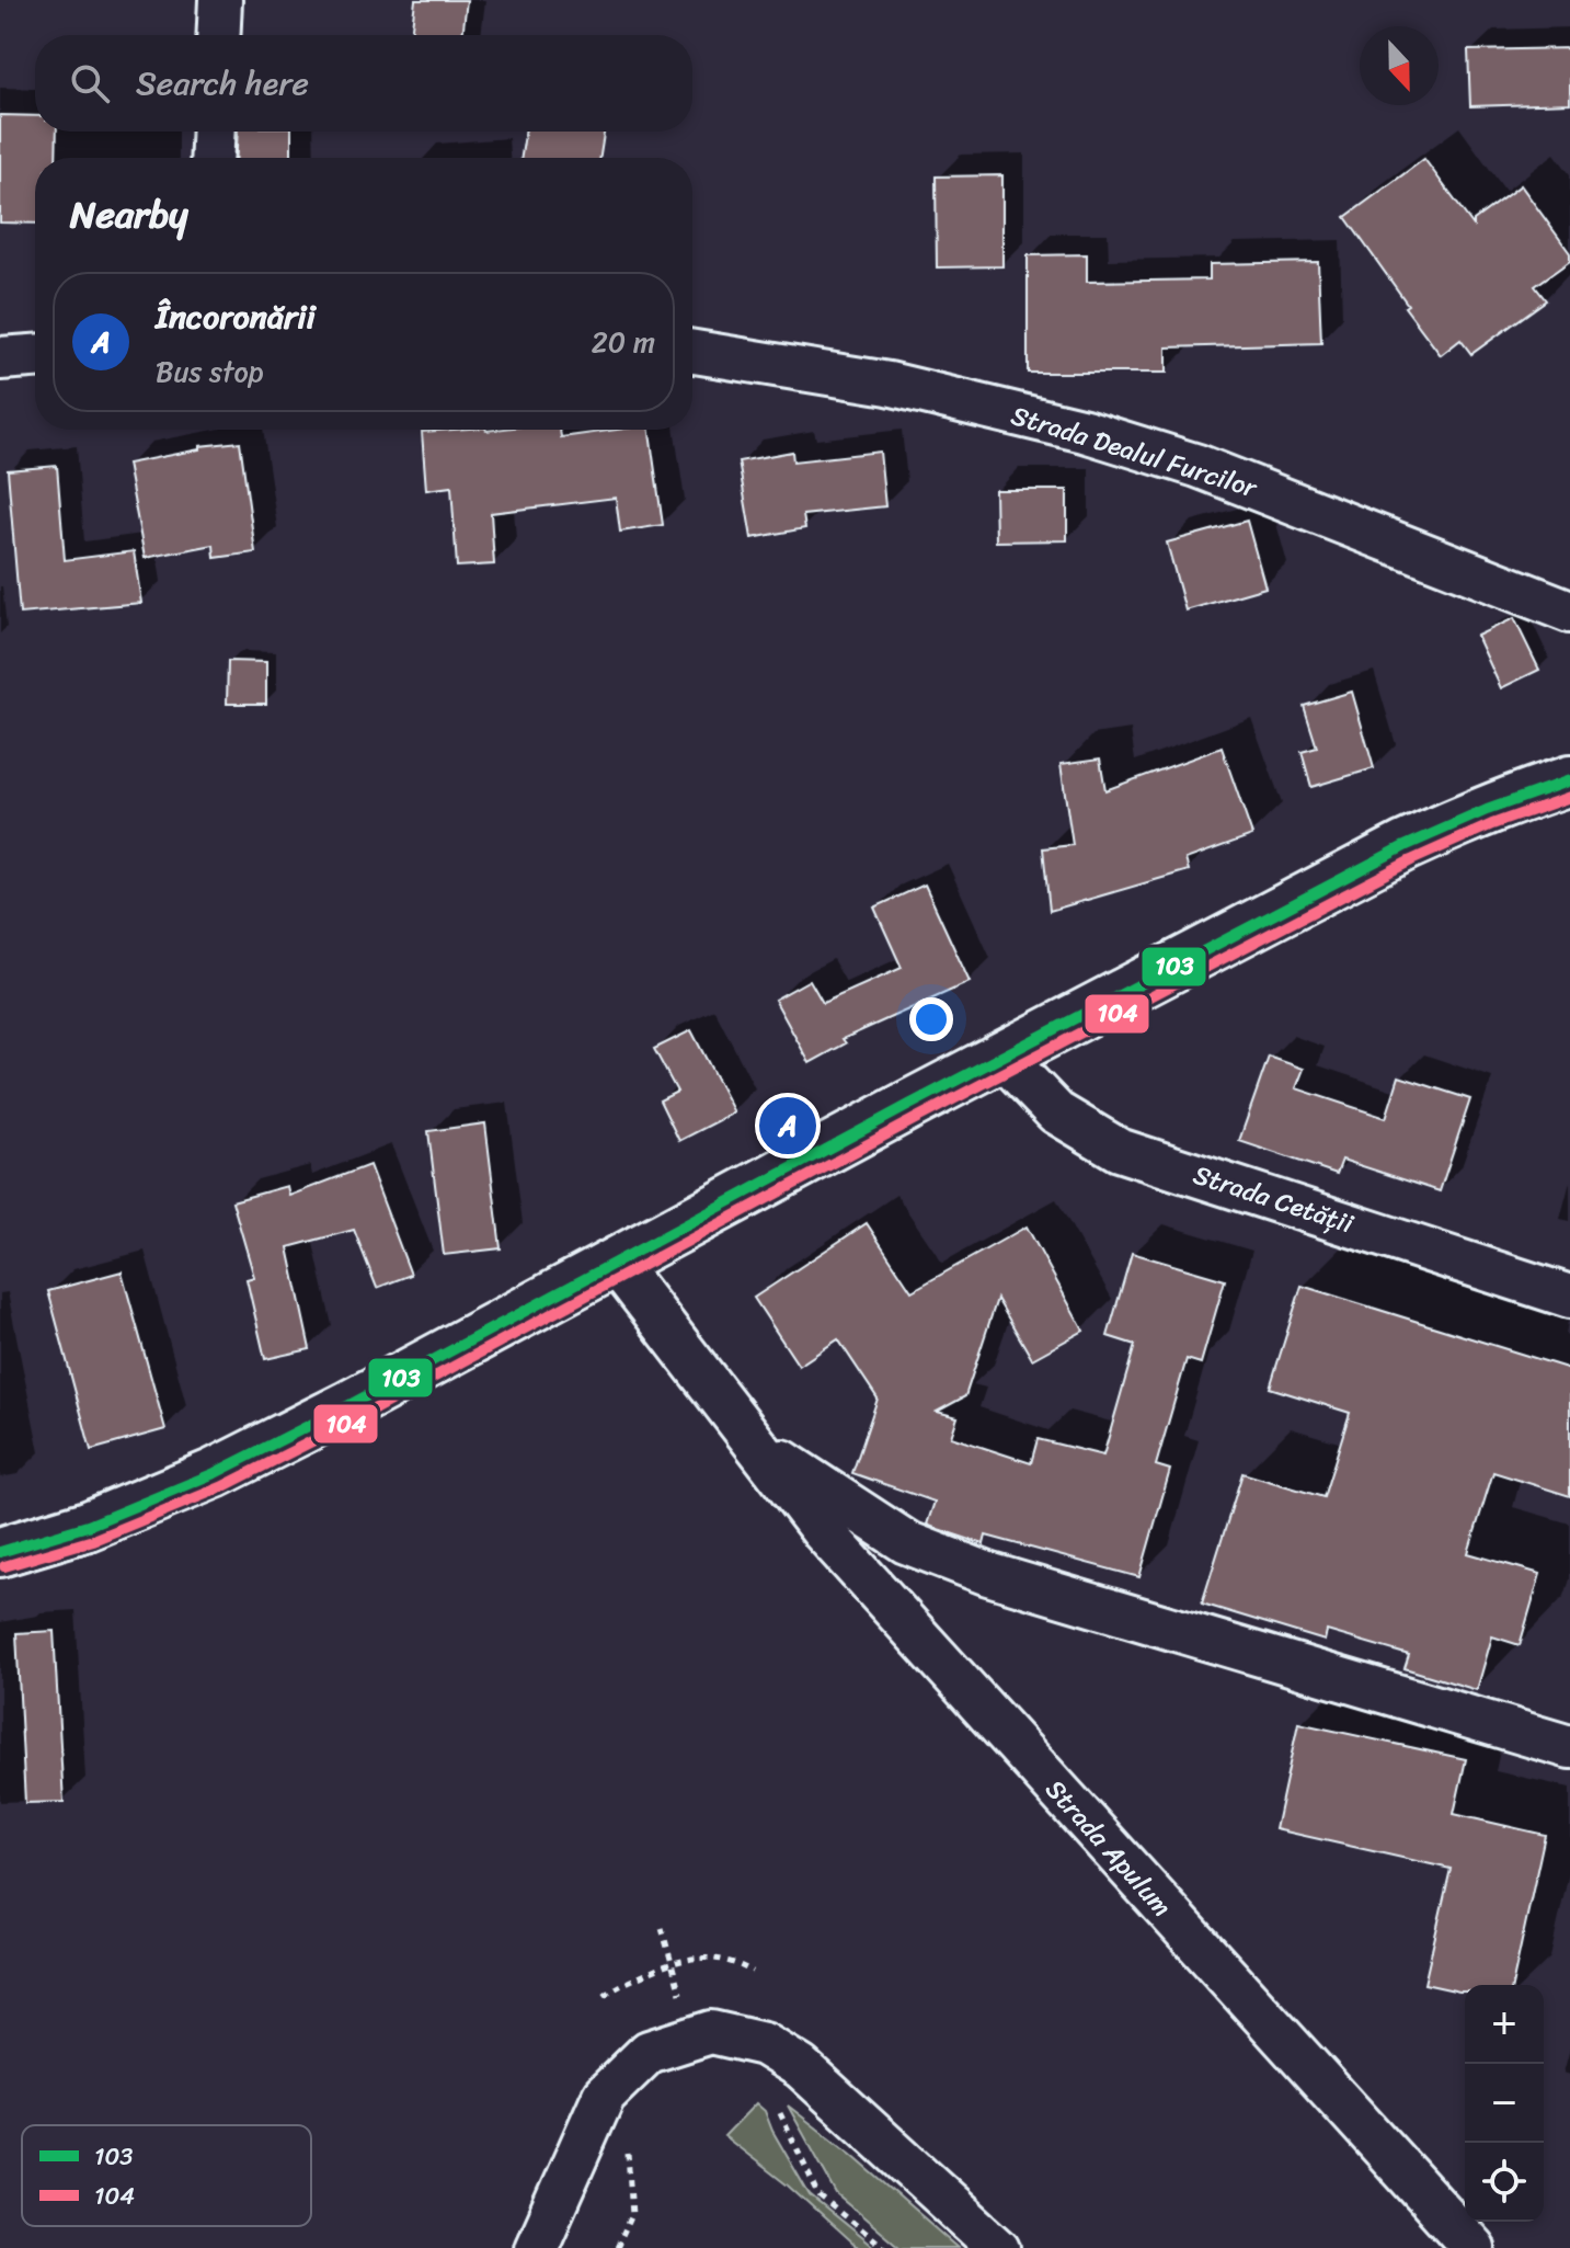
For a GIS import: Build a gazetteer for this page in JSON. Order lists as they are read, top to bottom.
{
  "streets": {
    "street": ["Strada Dealul Furcilor", "Strada Cetății", "Strada Apulum"]
  },
  "lines": ["transit line 103", "transit line 104"],
  "legend": ["103", "104"],
  "north": "bottom",
  "page": {
    "search": "Search here",
    "heading": "Nearby",
    "list": [
      {
        "mark": "A",
        "name": "Încoronării",
        "note": "Bus stop",
        "value": "20 m"
      }
    ],
    "pins": "A",
    "map_buttons": ["+", "−"]
  }
}
